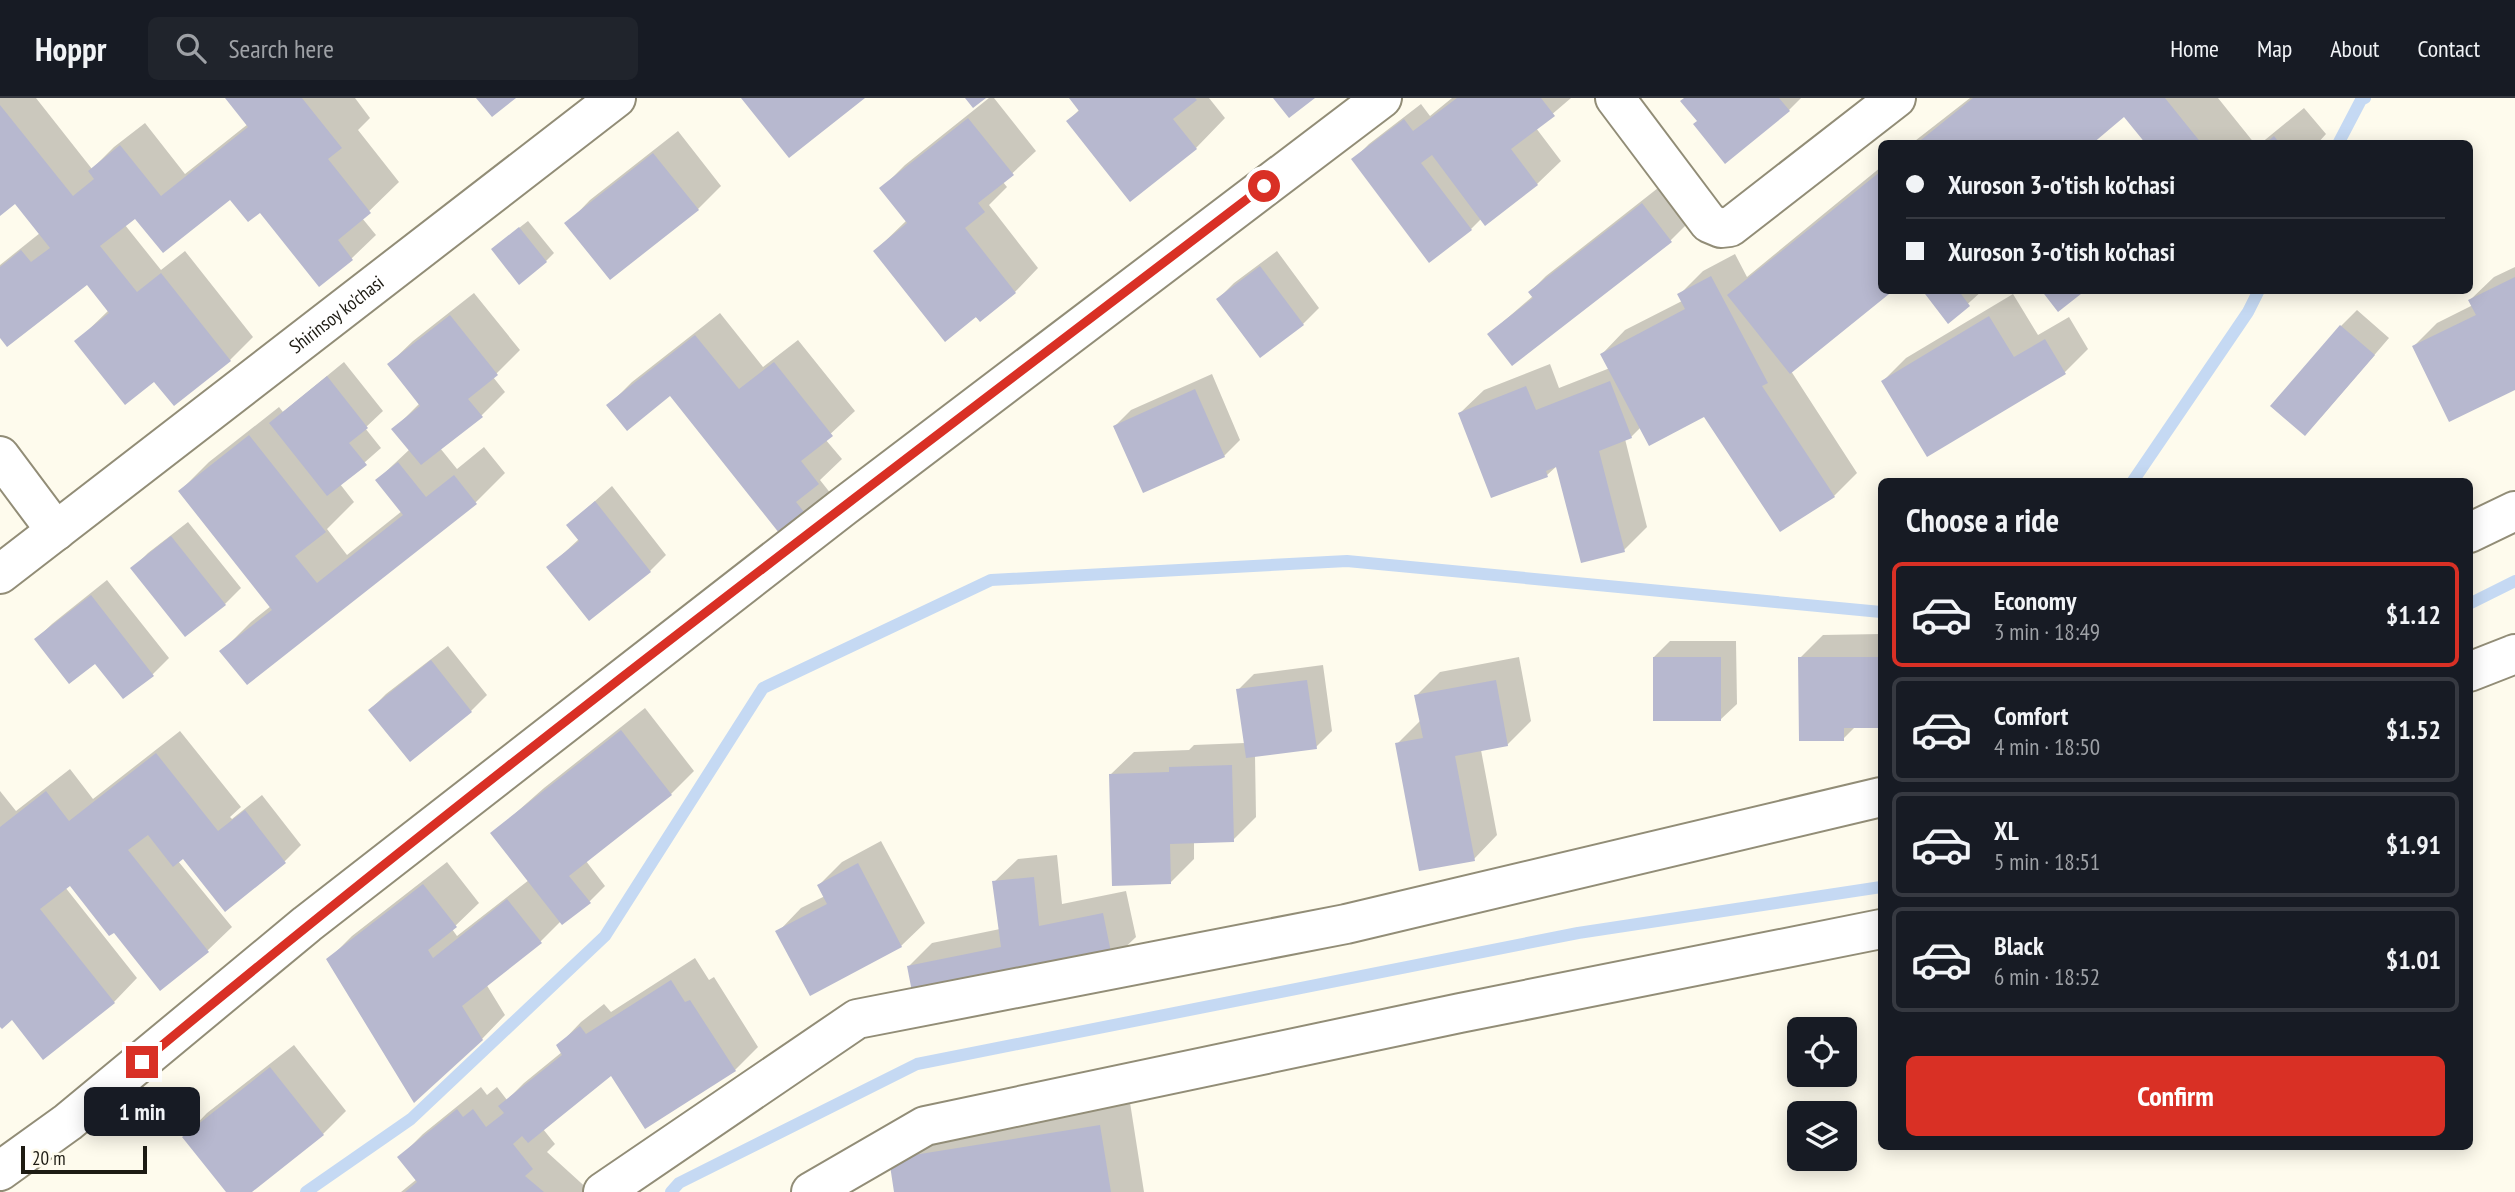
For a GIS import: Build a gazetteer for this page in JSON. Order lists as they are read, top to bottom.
{
  "streets": {
    "street": ["Shirinsoy ko'chasi"]
  },
  "scale_bar": "20 m",
  "page": {
    "header": "Hoppr",
    "search": "Search here",
    "nav": [
      "Home",
      "Map",
      "About",
      "Contact"
    ],
    "banner": ["Xuroson 3-o'tish ko'chasi", "Xuroson 3-o'tish ko'chasi"],
    "heading": "Choose a ride",
    "list": [
      {
        "name": "Economy",
        "note": "3 min · 18:49",
        "value": "$1.12"
      },
      {
        "name": "Comfort",
        "note": "4 min · 18:50",
        "value": "$1.52"
      },
      {
        "name": "XL",
        "note": "5 min · 18:51",
        "value": "$1.91"
      },
      {
        "name": "Black",
        "note": "6 min · 18:52",
        "value": "$1.01"
      }
    ],
    "buttons": "Confirm",
    "bubble": "1 min",
    "scale": "20 m"
  }
}
